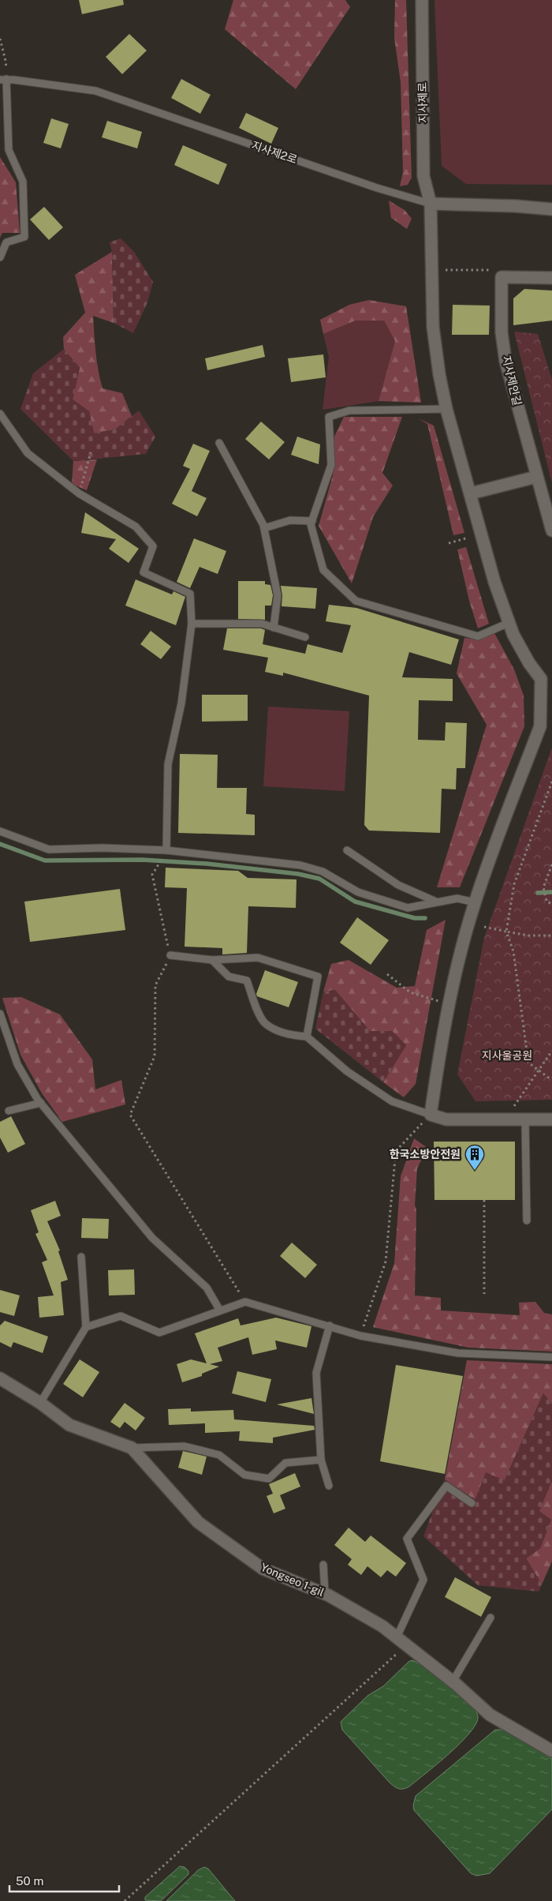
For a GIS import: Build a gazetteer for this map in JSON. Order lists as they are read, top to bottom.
{
  "streets": {
    "street": [
      "지사제로",
      "지사제2로",
      "지사제안길",
      "Yongseo 1-gil"
    ]
  },
  "crossings": [
    ["지사제로", "지사제2로"]
  ],
  "parks": ["지사울공원"],
  "places": {
    "building": ["한국소방안전원"]
  },
  "scale_bar": "50 m"
}
